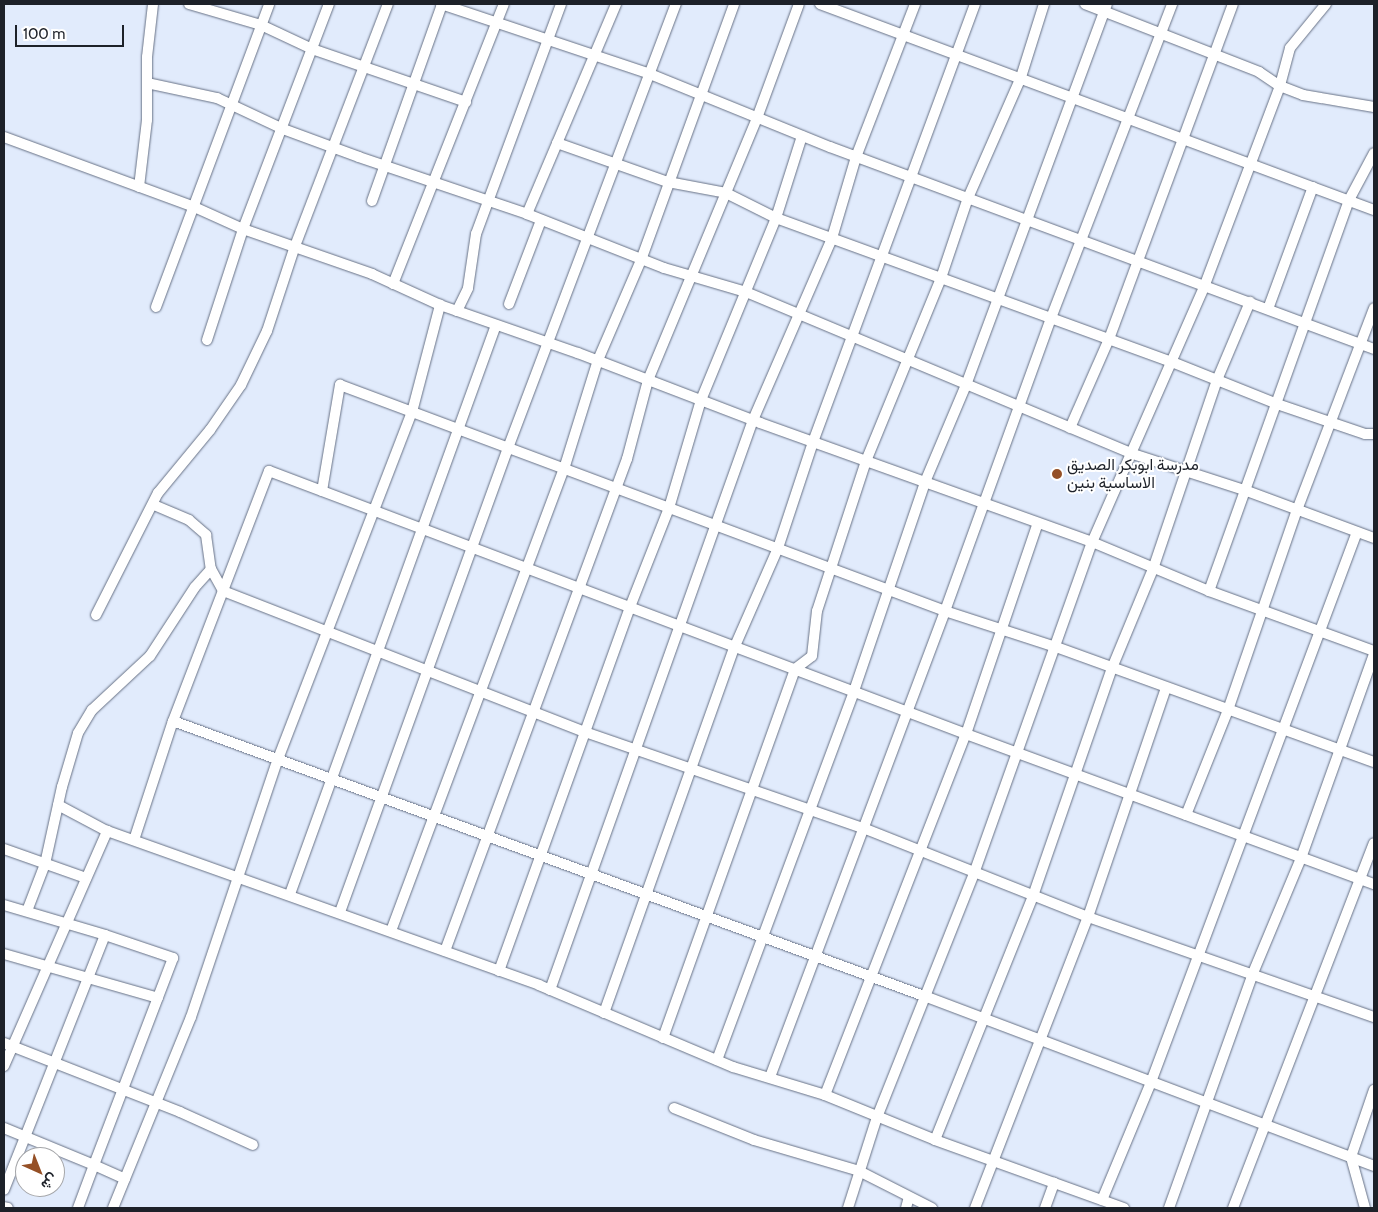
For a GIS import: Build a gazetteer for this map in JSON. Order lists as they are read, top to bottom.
{
  "places": ["مدرسة ابوبكر الصديق الاساسية بنين"],
  "scale_bar": "100 m",
  "north": "bottom right"
}
